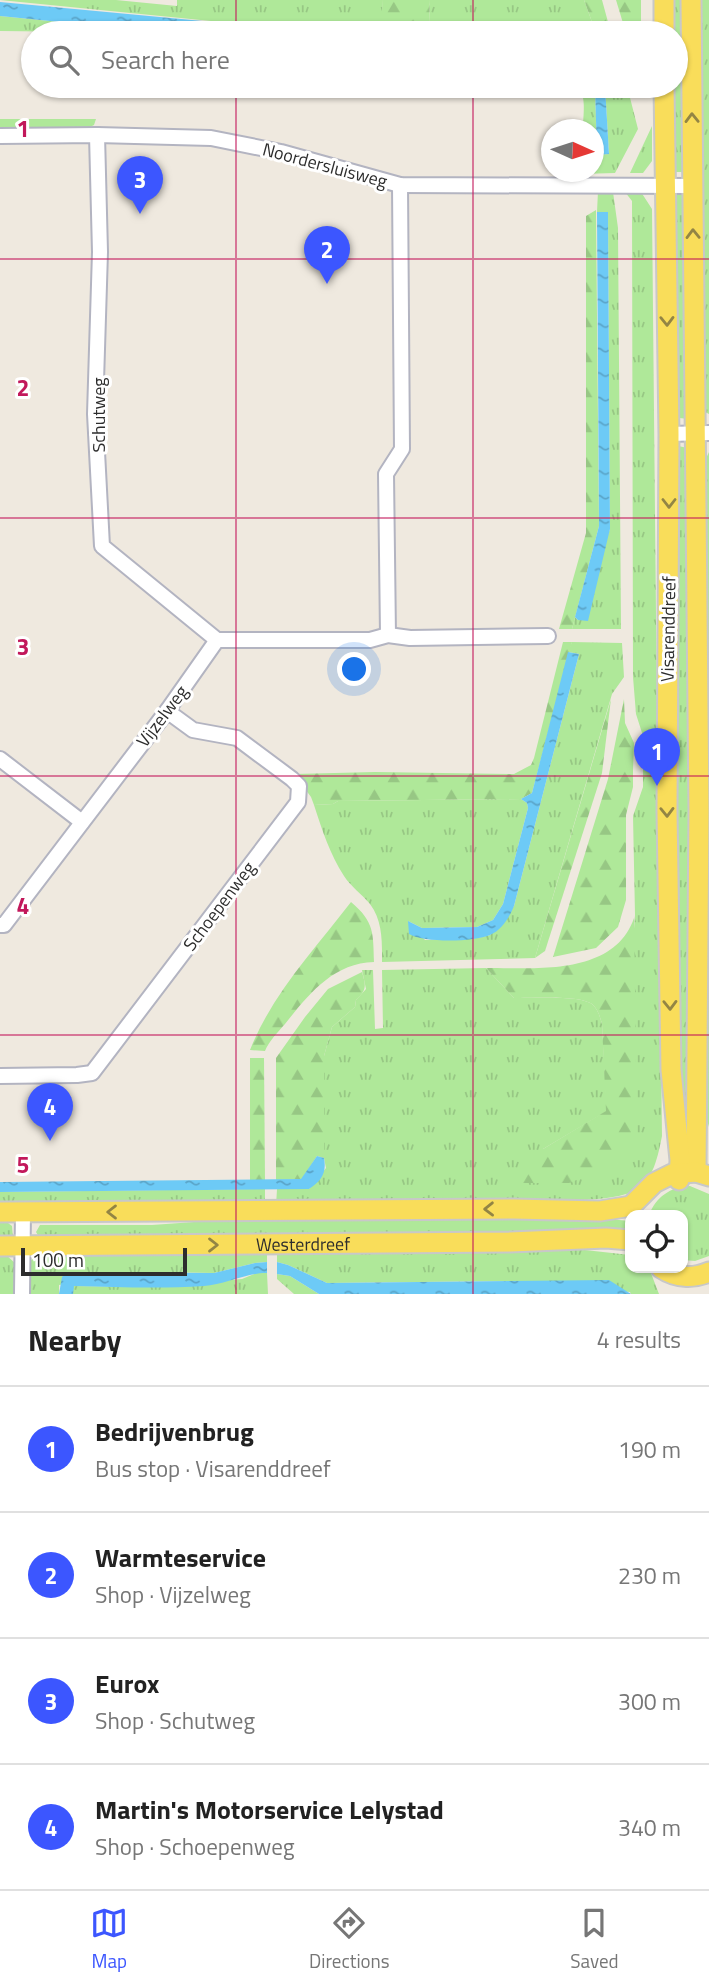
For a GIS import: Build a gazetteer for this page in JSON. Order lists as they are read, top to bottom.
{
  "streets": {
    "main road": ["Visarenddreef", "Westerdreef"],
    "street": [
      "Noordersluisweg",
      "Schutweg",
      "Vijzelweg",
      "Schoepenweg"
    ]
  },
  "crossings": [
    ["Noordersluisweg", "Schutweg"],
    ["Noordersluisweg", "Visarenddreef"],
    ["Schutweg", "Vijzelweg"],
    ["Vijzelweg", "Schoepenweg"]
  ],
  "scale_bar": "100 m",
  "north": "right",
  "page": {
    "search": "Search here",
    "pins": [
      "3",
      "2",
      "1",
      "4"
    ],
    "scale": "100 m",
    "heading": ["Nearby", "4 results"],
    "list": [
      {
        "mark": "1",
        "name": "Bedrijvenbrug",
        "note": "Bus stop · Visarenddreef",
        "value": "190 m"
      },
      {
        "mark": "2",
        "name": "Warmteservice",
        "note": "Shop · Vijzelweg",
        "value": "230 m"
      },
      {
        "mark": "3",
        "name": "Eurox",
        "note": "Shop · Schutweg",
        "value": "300 m"
      },
      {
        "mark": "4",
        "name": "Martin's Motorservice Lelystad",
        "note": "Shop · Schoepenweg",
        "value": "340 m"
      }
    ],
    "nav": ["Map", "Directions", "Saved"]
  },
  "grid": {
    "rows": [
      "1",
      "2",
      "3",
      "4",
      "5"
    ]
  }
}
